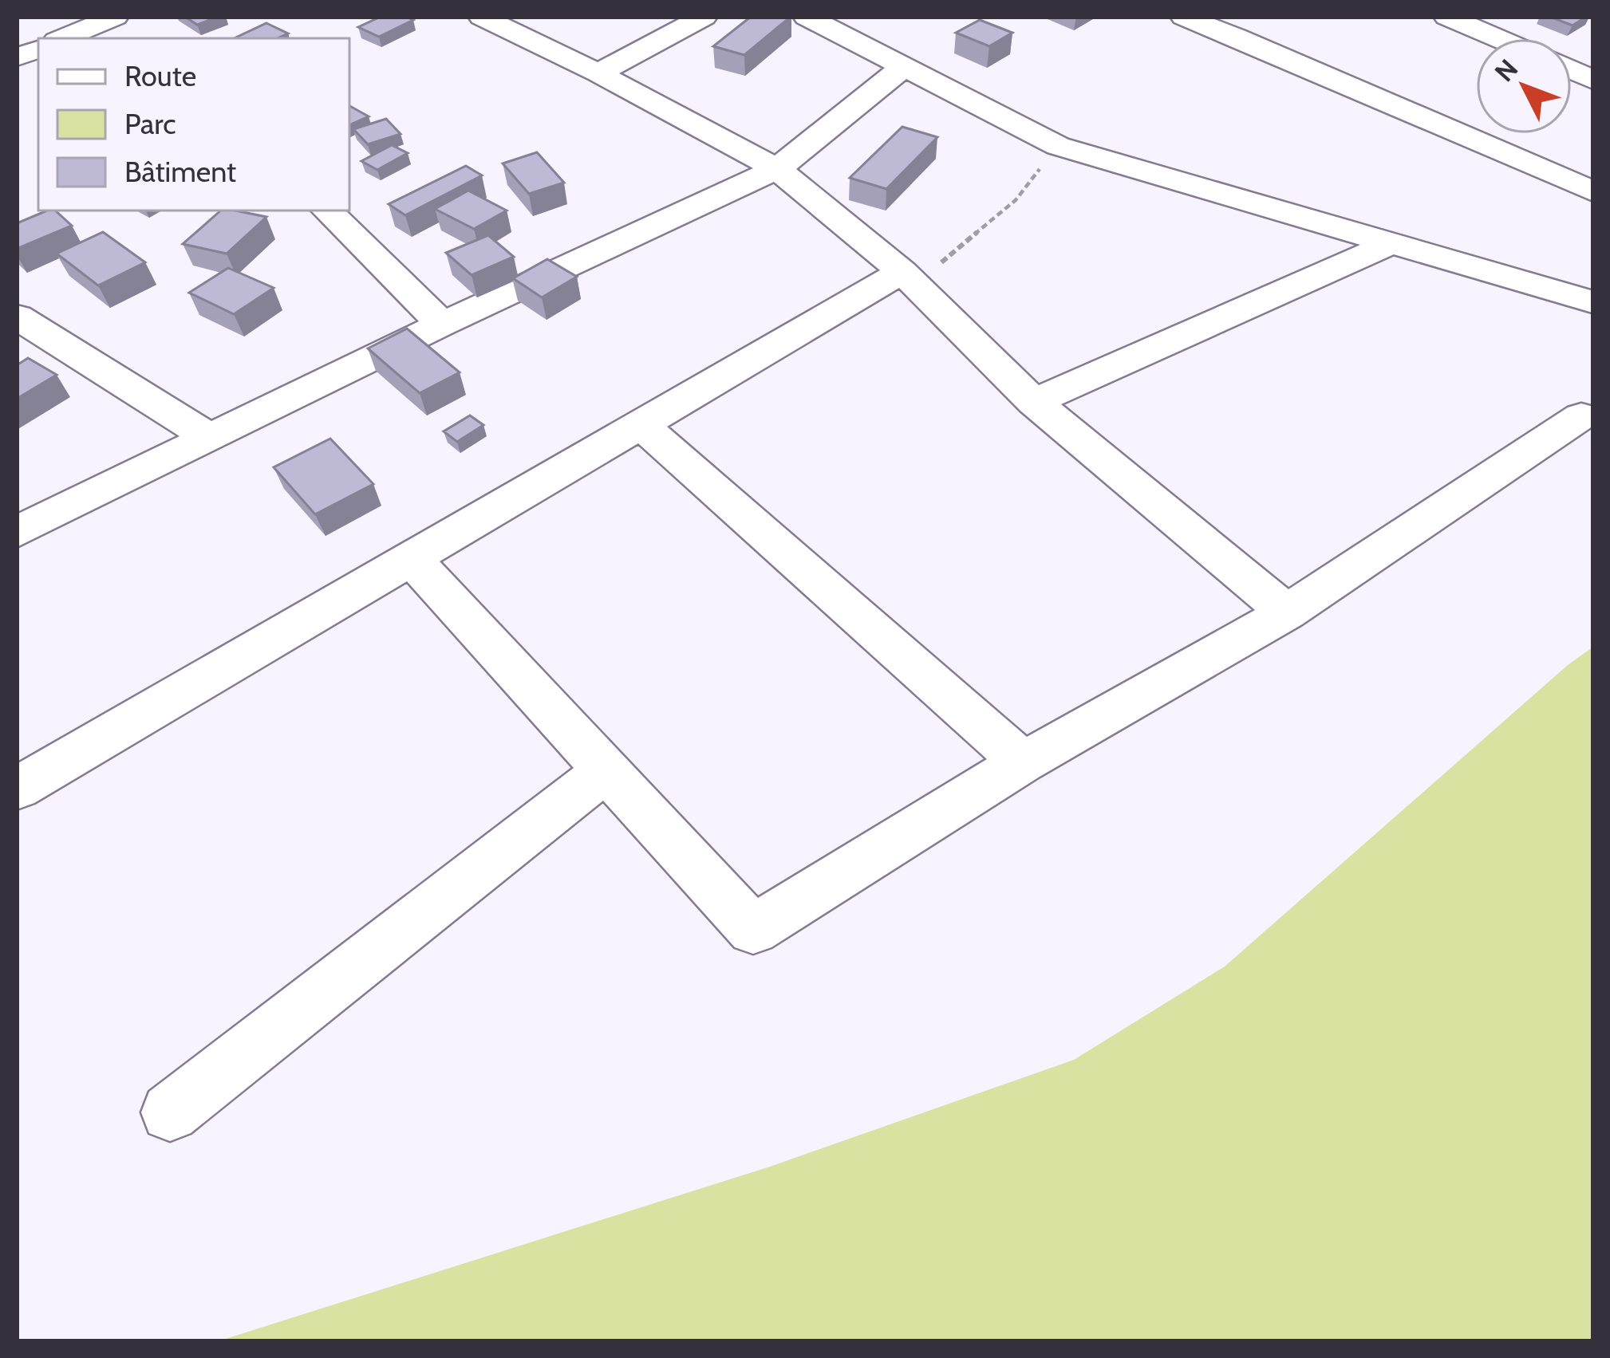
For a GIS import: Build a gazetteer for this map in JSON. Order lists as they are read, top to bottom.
{
  "legend": ["Route", "Parc", "Bâtiment"],
  "north": "top left"
}
